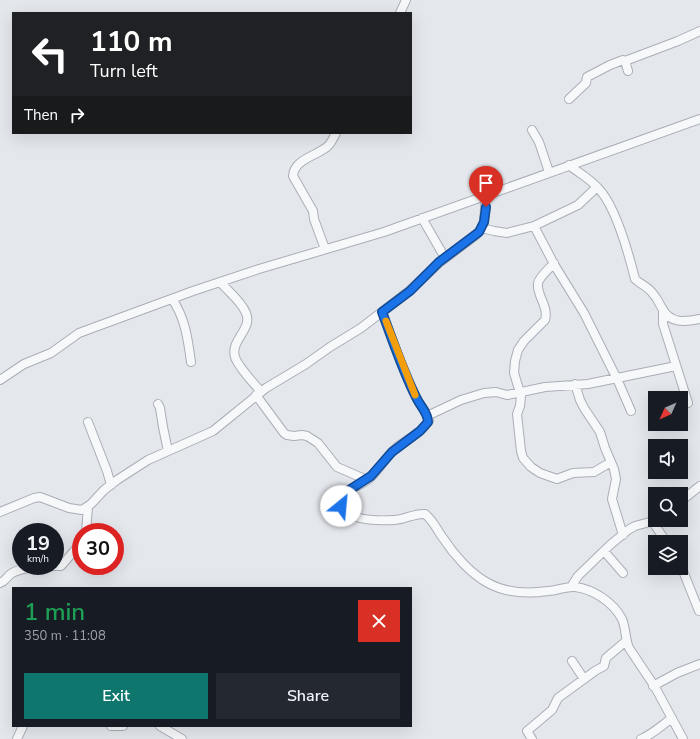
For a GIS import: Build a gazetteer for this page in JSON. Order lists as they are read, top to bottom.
{
  "north": "bottom left",
  "page": {
    "turn": ["110 m", "Turn left"],
    "then": "Then",
    "speed": "19 km/h",
    "limit": "30",
    "heading": ["1 min", "350 m · 11:08"],
    "buttons": ["Exit", "Share"]
  }
}
